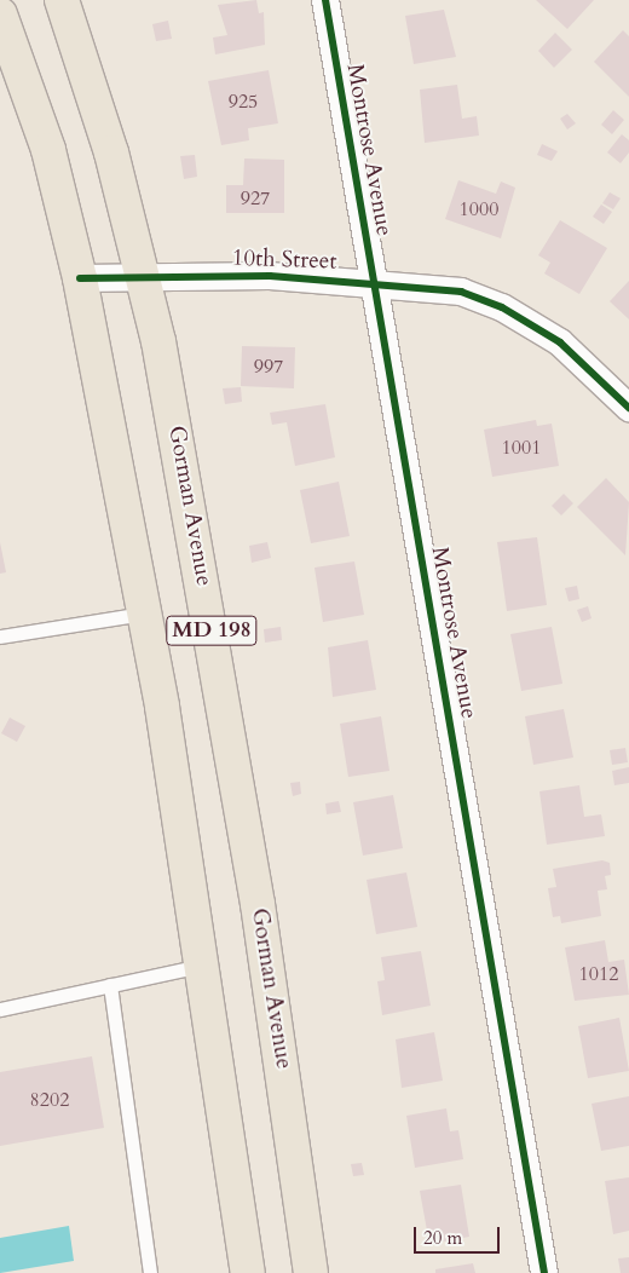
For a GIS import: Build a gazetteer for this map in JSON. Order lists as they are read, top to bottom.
{
  "streets": {
    "main road": ["Gorman Avenue", "MD 198"],
    "street": ["Montrose Avenue", "10th Street"]
  },
  "crossings": [
    ["Montrose Avenue", "10th Street"],
    ["10th Street", "Gorman Avenue"],
    ["10th Street", "MD 198"]
  ],
  "house_numbers": [
    "925",
    "927",
    "1000",
    "997",
    "1001",
    "1012",
    "8202"
  ],
  "scale_bar": "20 m"
}
